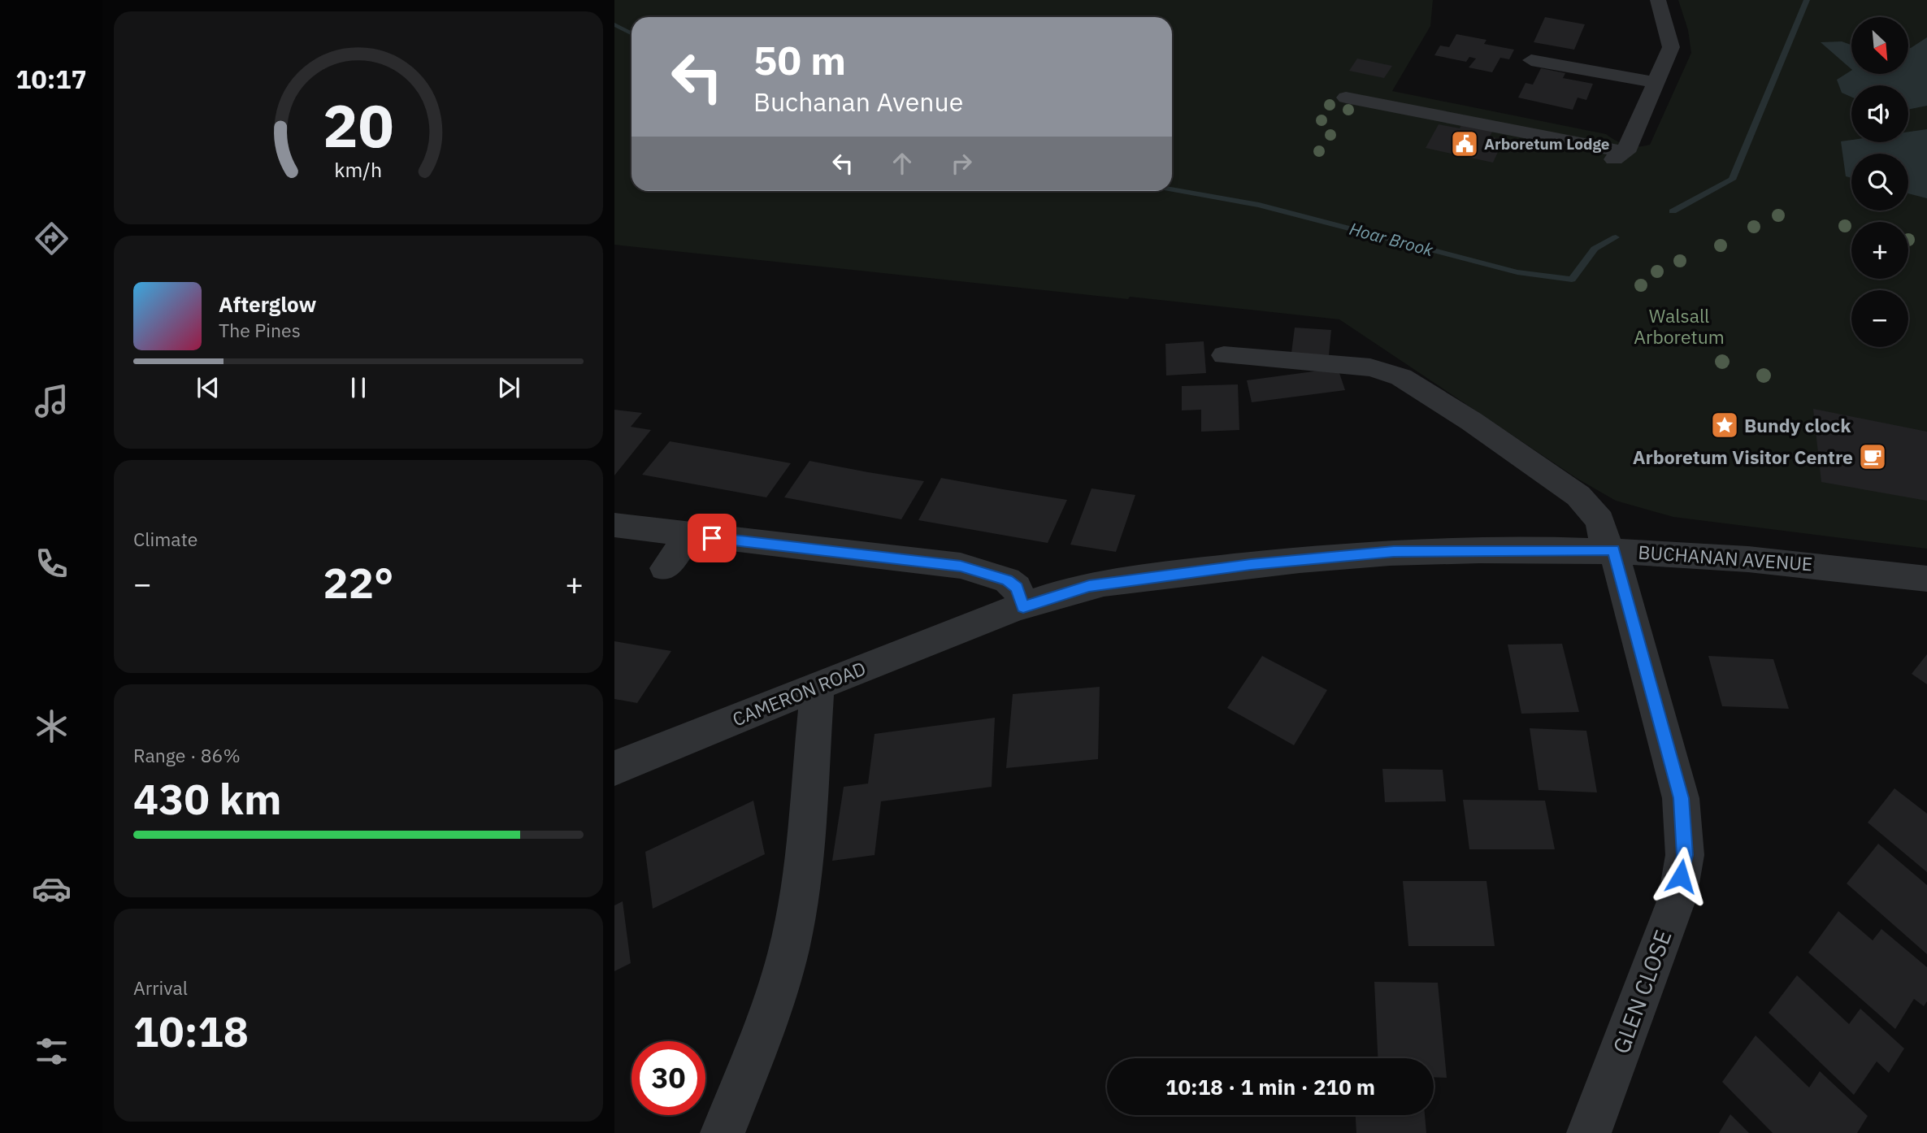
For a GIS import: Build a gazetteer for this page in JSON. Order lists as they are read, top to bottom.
{
  "streets": {
    "street": ["BUCHANAN AVENUE", "CAMERON ROAD", "GLEN CLOSE"]
  },
  "crossings": [
    ["BUCHANAN AVENUE", "CAMERON ROAD"],
    ["BUCHANAN AVENUE", "GLEN CLOSE"]
  ],
  "water": ["Hoar Brook"],
  "parks": ["Walsall Arboretum"],
  "places": {
    "public building": ["Arboretum Lodge"],
    "place": ["Bundy clock"],
    "cafe": ["Arboretum Visitor Centre"]
  },
  "north": "bottom right",
  "page": {
    "tabs": "10:17",
    "map_buttons": ["+", "−"],
    "turn": ["50 m", "Buchanan Avenue"],
    "song": ["Afterglow", "The Pines"],
    "tile": [
      "Climate",
      ["Range · 86%", "430 km"],
      ["Arrival", "10:18"]
    ],
    "heat": ["−", "22°", "+"],
    "limit": "30",
    "trip": "10:18 · 1 min · 210 m",
    "gauge": ["20", "km/h"]
  }
}
